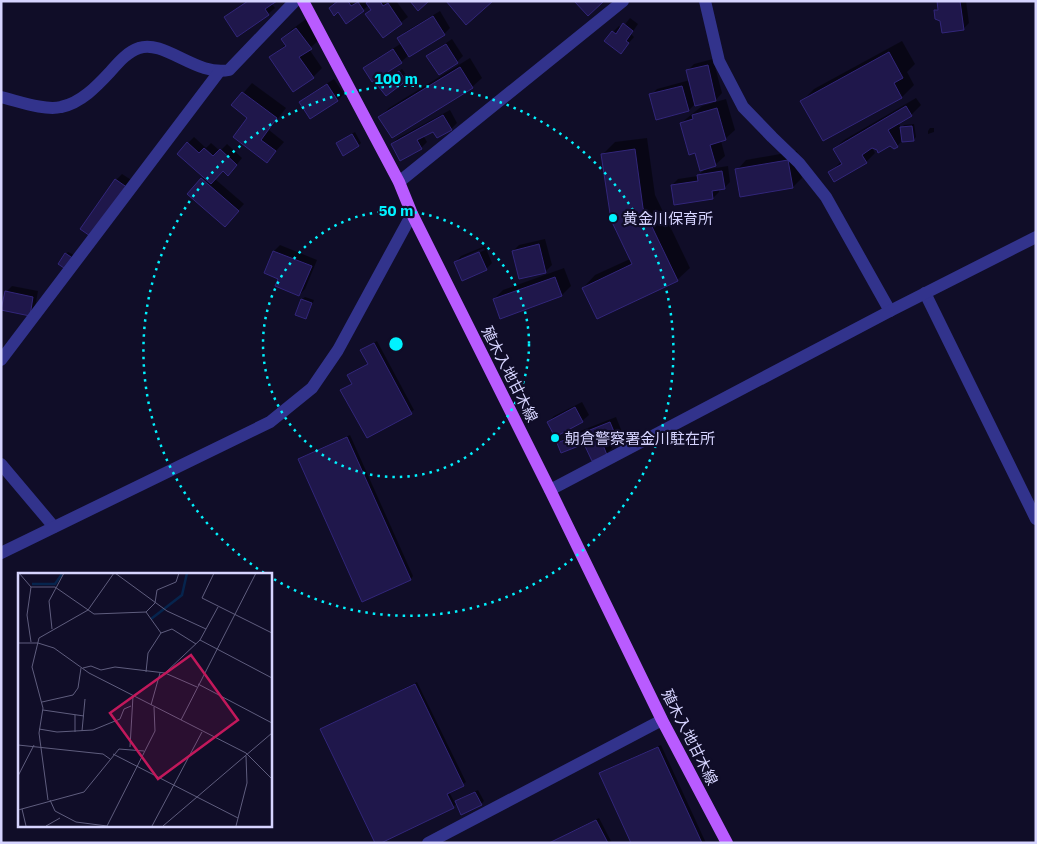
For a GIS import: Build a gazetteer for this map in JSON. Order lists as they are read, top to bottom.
{
  "streets": {
    "main road": ["殖木入地甘木線"]
  },
  "places": ["黄金川保育所", "朝倉警察署金川駐在所"],
  "rings": ["100 m", "50 m"]
}
